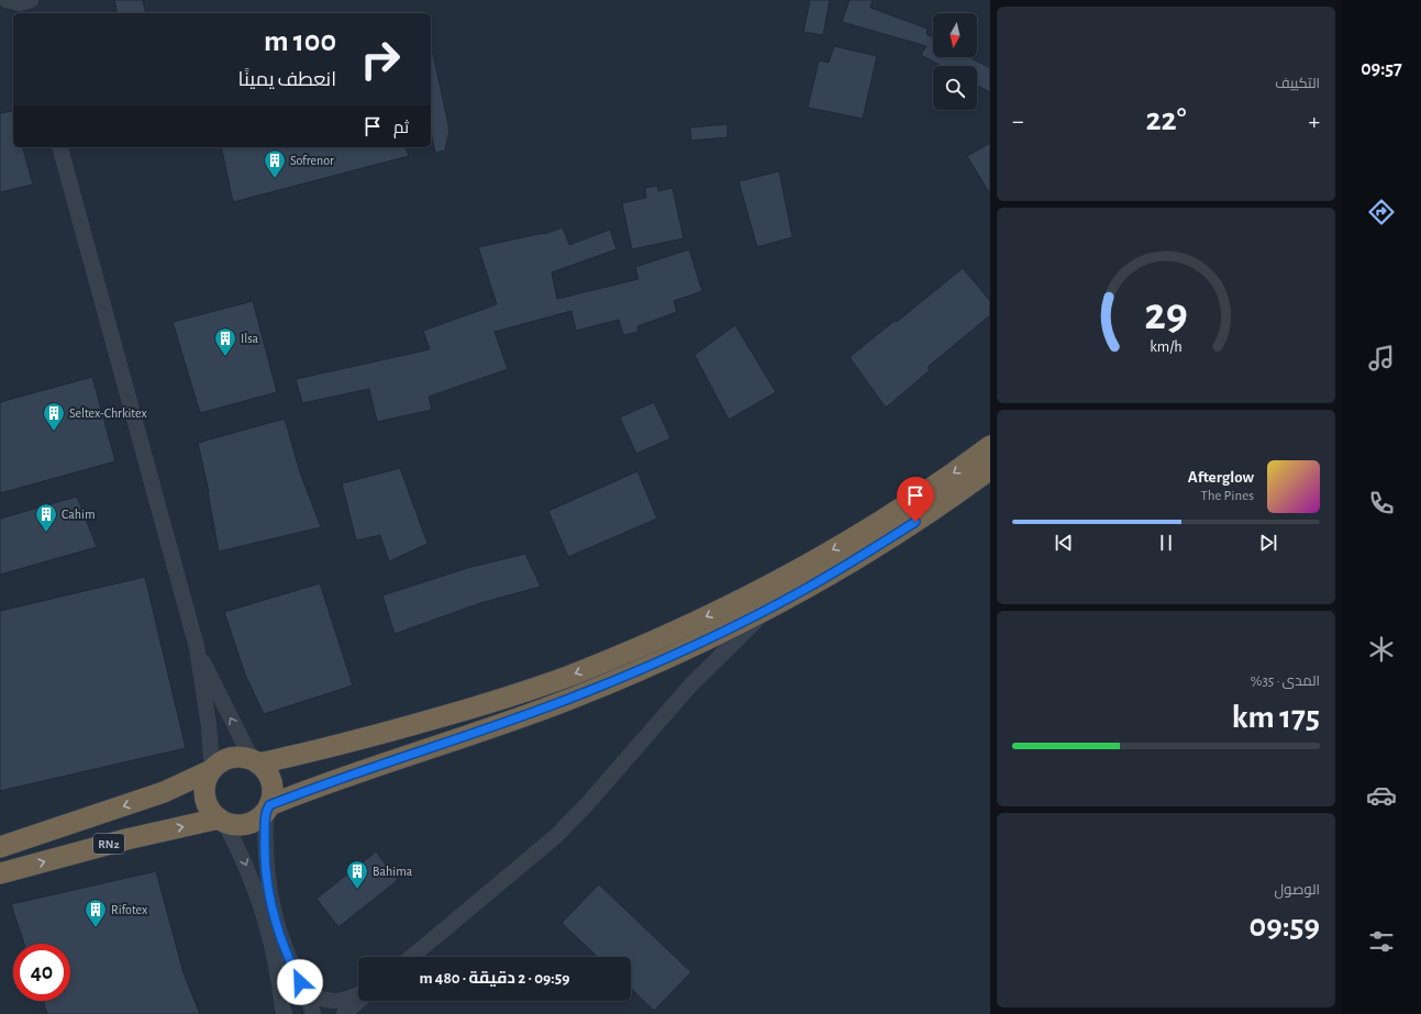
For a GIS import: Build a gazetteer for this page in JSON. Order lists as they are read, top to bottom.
{
  "streets": {
    "highway": ["RN2"]
  },
  "places": {
    "building": [
      "Sofrenor",
      "Ilsa",
      "Seltex-Chrkitex",
      "Cahim",
      "Bahima",
      "Rifotex"
    ]
  },
  "north": "bottom",
  "page": {
    "tabs": "09:57",
    "tile": [
      "التكييف",
      ["المدى · 35%", "175 km"],
      ["الوصول", "09:59"]
    ],
    "turn": ["100 m", "انعطف يمينًا"],
    "heat": ["−", "22°", "+"],
    "then": "ثم",
    "song": ["Afterglow", "The Pines"],
    "limit": "40",
    "trip": "09:59 · 2 دقيقة · 480 m",
    "gauge": ["29", "km/h"]
  }
}
